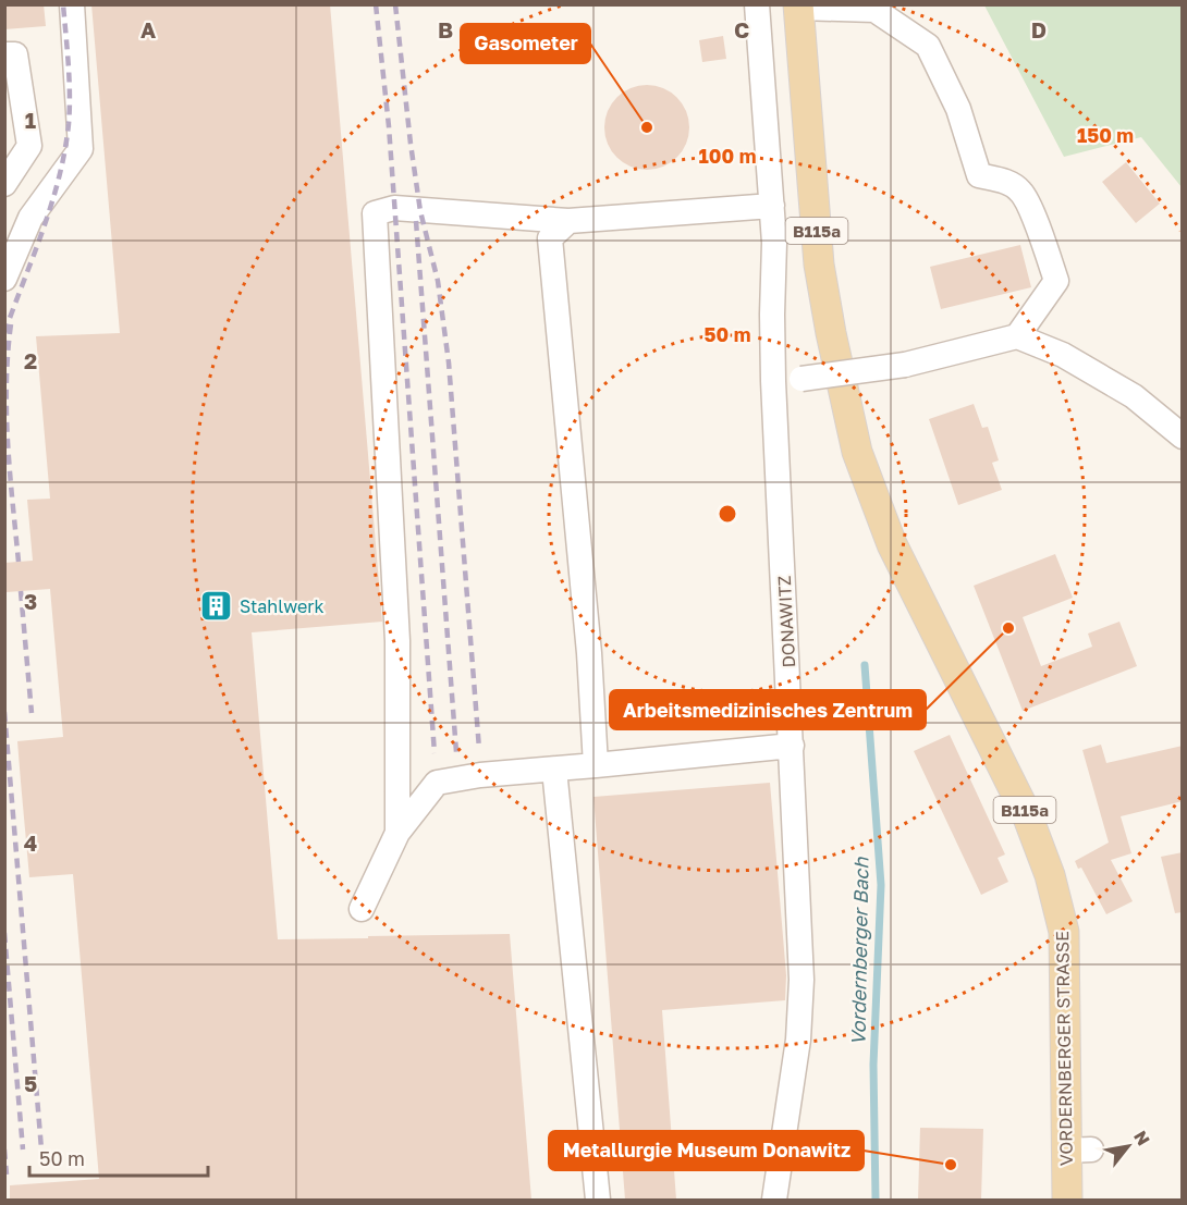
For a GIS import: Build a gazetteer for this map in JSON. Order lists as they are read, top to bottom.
{
  "streets": {
    "main road": ["B115a", "VORDERNBERGER STRASSE"],
    "lane": ["DONAWITZ"]
  },
  "water": ["Vordernberger Bach"],
  "places": {
    "other": ["Gasometer", "Arbeitsmedizinisches Zentrum", "Metallurgie Museum Donawitz"],
    "building": ["Stahlwerk"]
  },
  "scale_bar": "50 m",
  "north": "top right",
  "grid": {
    "columns": [
      "A",
      "B",
      "C",
      "D"
    ],
    "rows": [
      "1",
      "2",
      "3",
      "4",
      "5"
    ]
  },
  "rings": ["150 m", "100 m", "50 m"]
}
